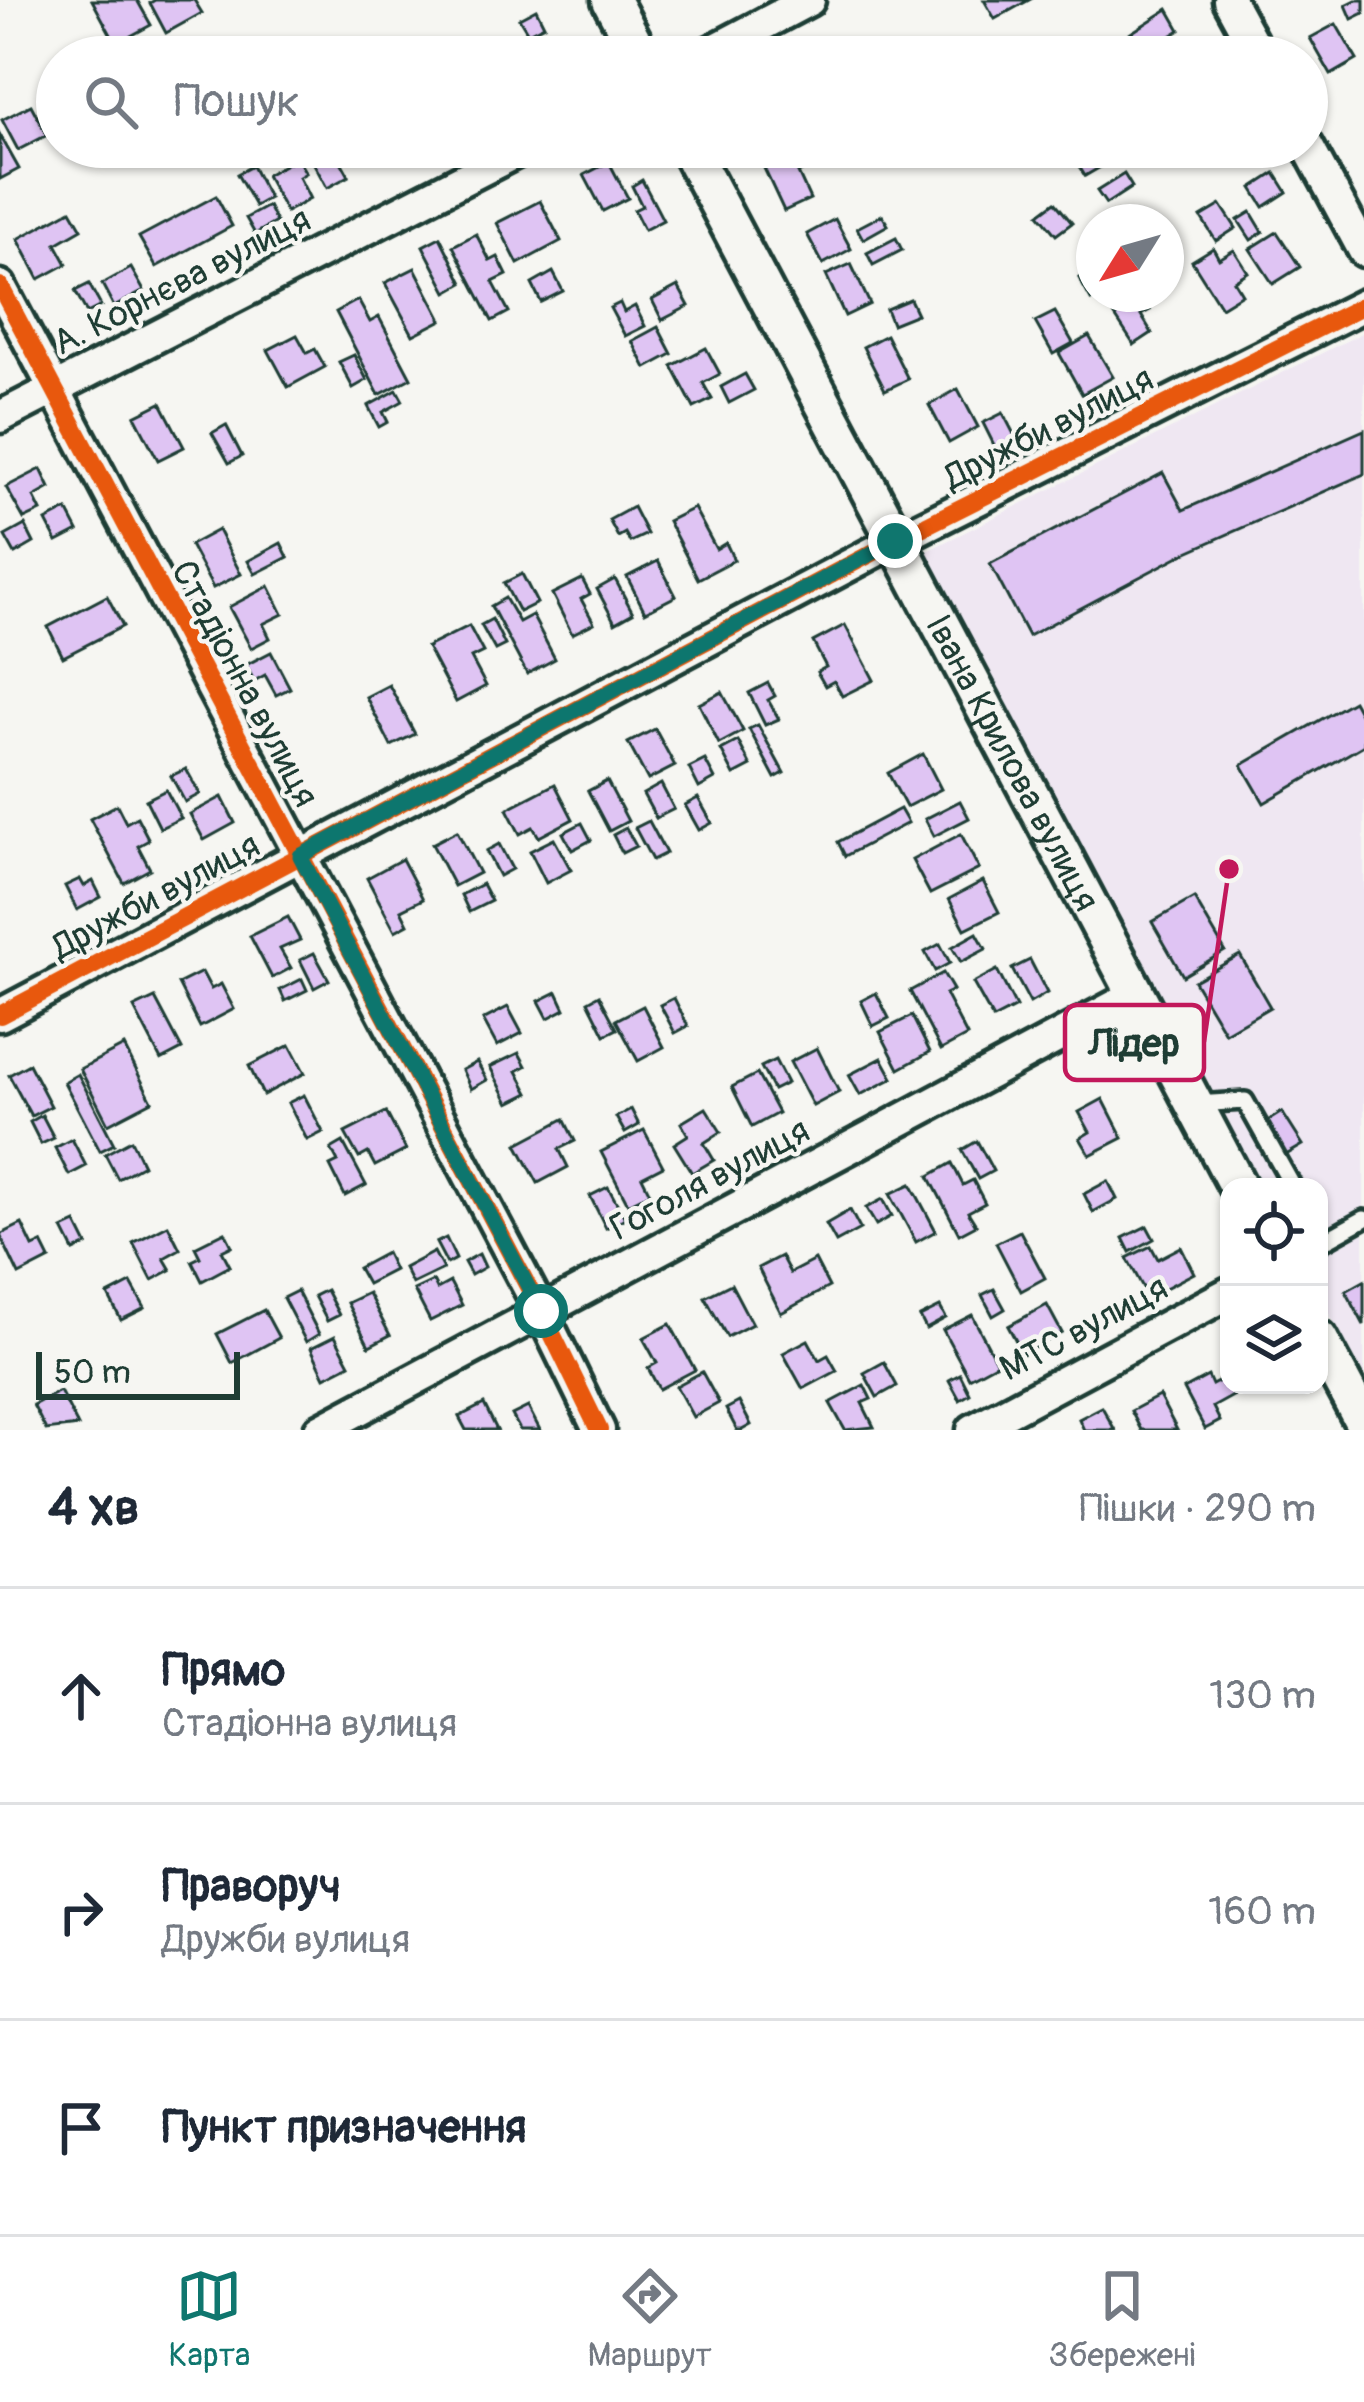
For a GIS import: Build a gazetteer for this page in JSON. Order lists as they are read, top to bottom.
{
  "streets": {
    "street": [
      "А. Корнєва вулиця",
      "Дружби вулиця",
      "Стадіонна вулиця",
      "Івана Крилова вулиця",
      "Гоголя вулиця",
      "МТС вулиця"
    ]
  },
  "crossings": [
    ["А. Корнєва вулиця", "Стадіонна вулиця"],
    ["Дружби вулиця", "Стадіонна вулиця"],
    ["Дружби вулиця", "Івана Крилова вулиця"],
    ["Стадіонна вулиця", "Гоголя вулиця"],
    ["Івана Крилова вулиця", "Гоголя вулиця"]
  ],
  "places": ["Лідер"],
  "scale_bar": "50 m",
  "north": "bottom left",
  "page": {
    "search": "Пошук",
    "scale": "50 m",
    "heading": ["4 хв", "Пішки · 290 m"],
    "list": [
      ["Прямо", "Стадіонна вулиця", "130 m"],
      ["Праворуч", "Дружби вулиця", "160 m"],
      "Пункт призначення"
    ],
    "nav": ["Карта", "Маршрут", "Збережені"]
  }
}
